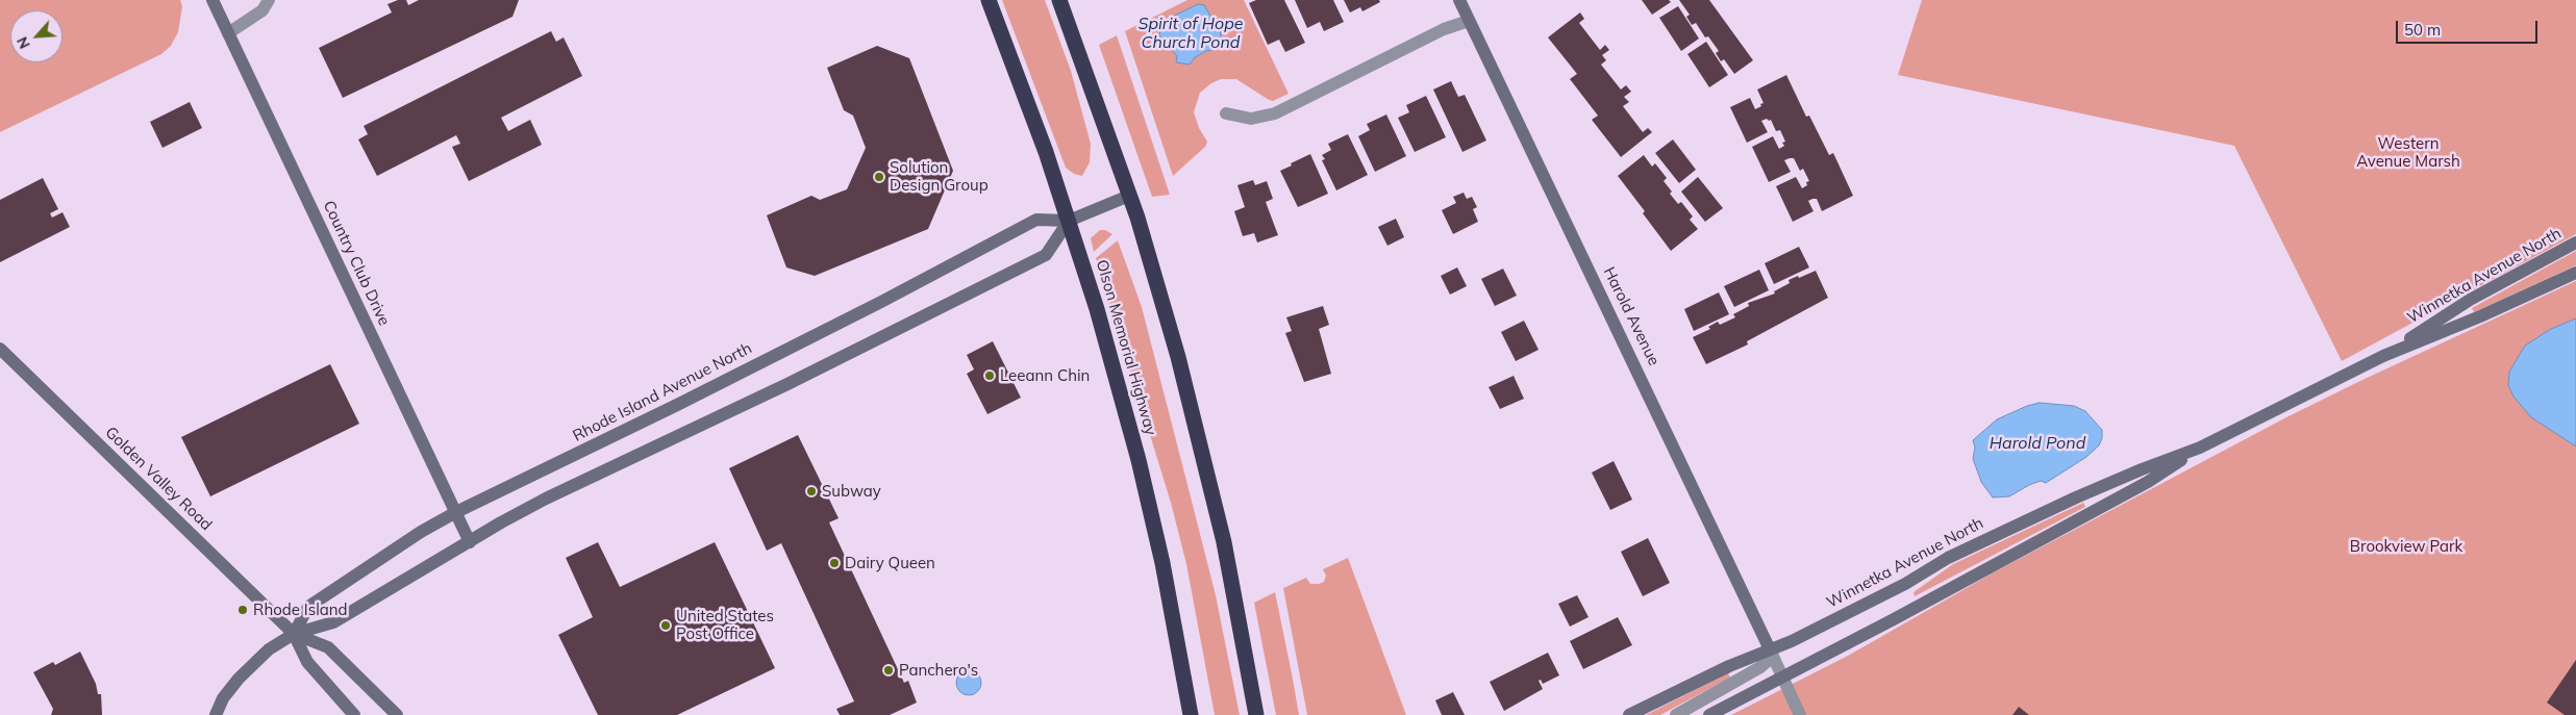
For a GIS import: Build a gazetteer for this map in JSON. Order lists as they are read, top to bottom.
{
  "streets": {
    "highway": ["Olson Memorial Highway"],
    "street": [
      "Country Club Drive",
      "Winnetka Avenue North",
      "Harold Avenue",
      "Rhode Island Avenue North",
      "Golden Valley Road"
    ]
  },
  "crossings": [
    ["Country Club Drive", "Rhode Island Avenue North"],
    ["Winnetka Avenue North", "Harold Avenue"],
    ["Olson Memorial Highway", "Rhode Island Avenue North"],
    ["Rhode Island Avenue North", "Golden Valley Road"]
  ],
  "water": ["Spirit of Hope Church Pond", "Harold Pond"],
  "parks": ["Western Avenue Marsh", "Brookview Park"],
  "places": [
    "Solution Design Group",
    "Leeann Chin",
    "Subway",
    "Dairy Queen",
    "Rhode Island",
    "United States Post Office",
    "Panchero's"
  ],
  "scale_bar": "50 m",
  "north": "bottom left"
}
